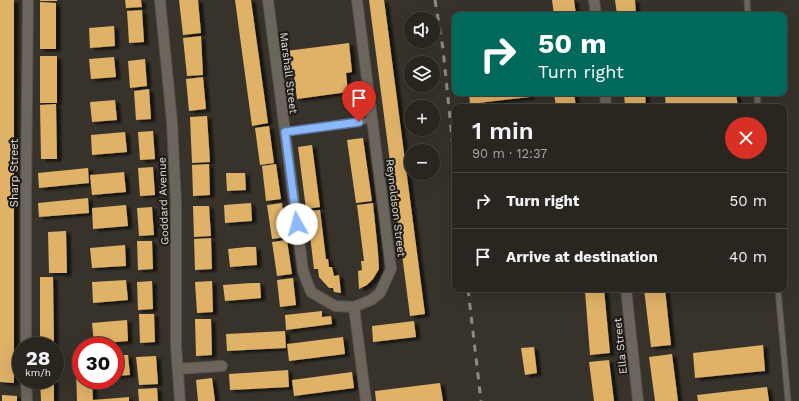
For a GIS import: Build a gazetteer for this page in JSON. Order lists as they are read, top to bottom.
{
  "streets": {
    "street": [
      "Marshall Street",
      "Sharp Street",
      "Goddard Avenue",
      "Reynoldson Street",
      "Ella Street"
    ]
  },
  "crossings": [
    ["Marshall Street", "Reynoldson Street"]
  ],
  "page": {
    "map_buttons": ["+", "−"],
    "turn": ["50 m", "Turn right"],
    "heading": ["1 min", "90 m · 12:37"],
    "list": [
      {
        "name": "Turn right",
        "value": "50 m"
      },
      {
        "name": "Arrive at destination",
        "value": "40 m"
      }
    ],
    "speed": "28 km/h",
    "limit": "30"
  }
}
